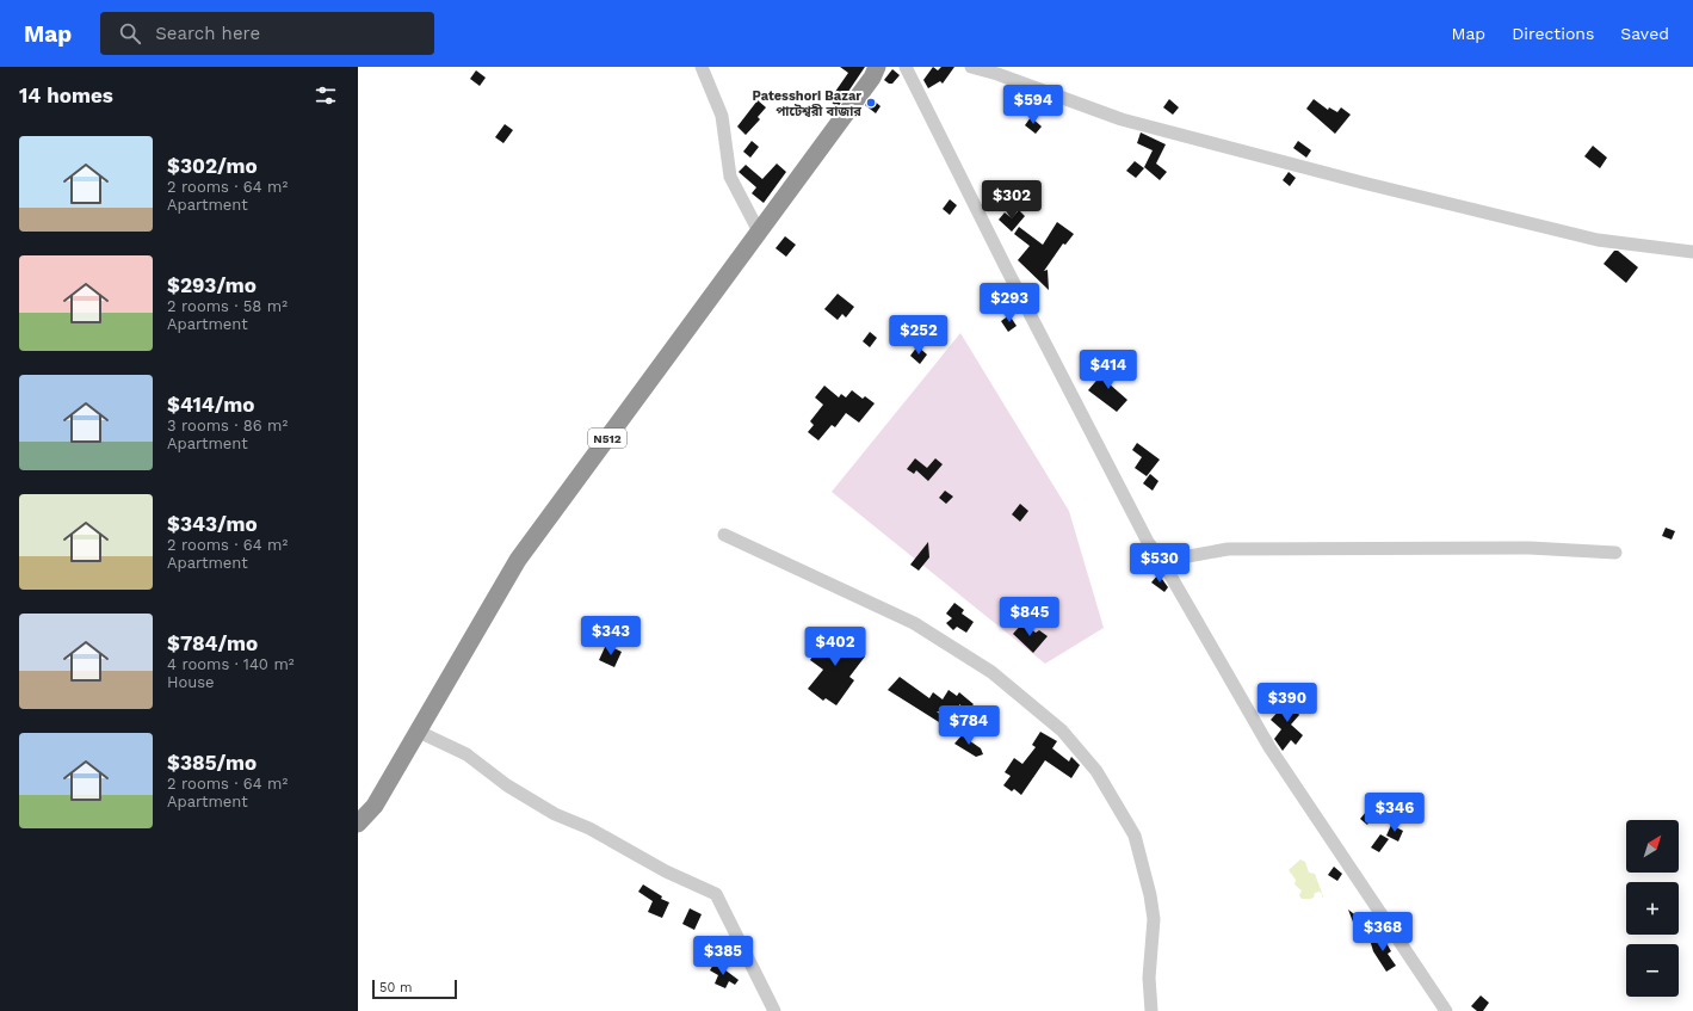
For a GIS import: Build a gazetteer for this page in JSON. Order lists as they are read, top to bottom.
{
  "streets": {
    "highway": ["N512"]
  },
  "places": ["Patesshori Bazar পাটেশ্বরী বাজার"],
  "scale_bar": "50 m",
  "north": "top right",
  "page": {
    "header": "Map",
    "search": "Search here",
    "nav": ["Map", "Directions", "Saved"],
    "heading": "14 homes",
    "price": [
      "$594",
      "$302",
      "$293",
      "$252",
      "$414",
      "$530",
      "$845",
      "$343",
      "$402",
      "$390",
      "$784",
      "$346",
      "$368",
      "$385"
    ],
    "list": [
      {
        "name": "$302/mo",
        "note": "2 rooms · 64 m² · Apartment"
      },
      {
        "name": "$293/mo",
        "note": "2 rooms · 58 m² · Apartment"
      },
      {
        "name": "$414/mo",
        "note": "3 rooms · 86 m² · Apartment"
      },
      {
        "name": "$343/mo",
        "note": "2 rooms · 64 m² · Apartment"
      },
      {
        "name": "$784/mo",
        "note": "4 rooms · 140 m² · House"
      },
      {
        "name": "$385/mo",
        "note": "2 rooms · 64 m² · Apartment"
      }
    ],
    "map_buttons": ["+", "−"],
    "scale": "50 m"
  }
}
